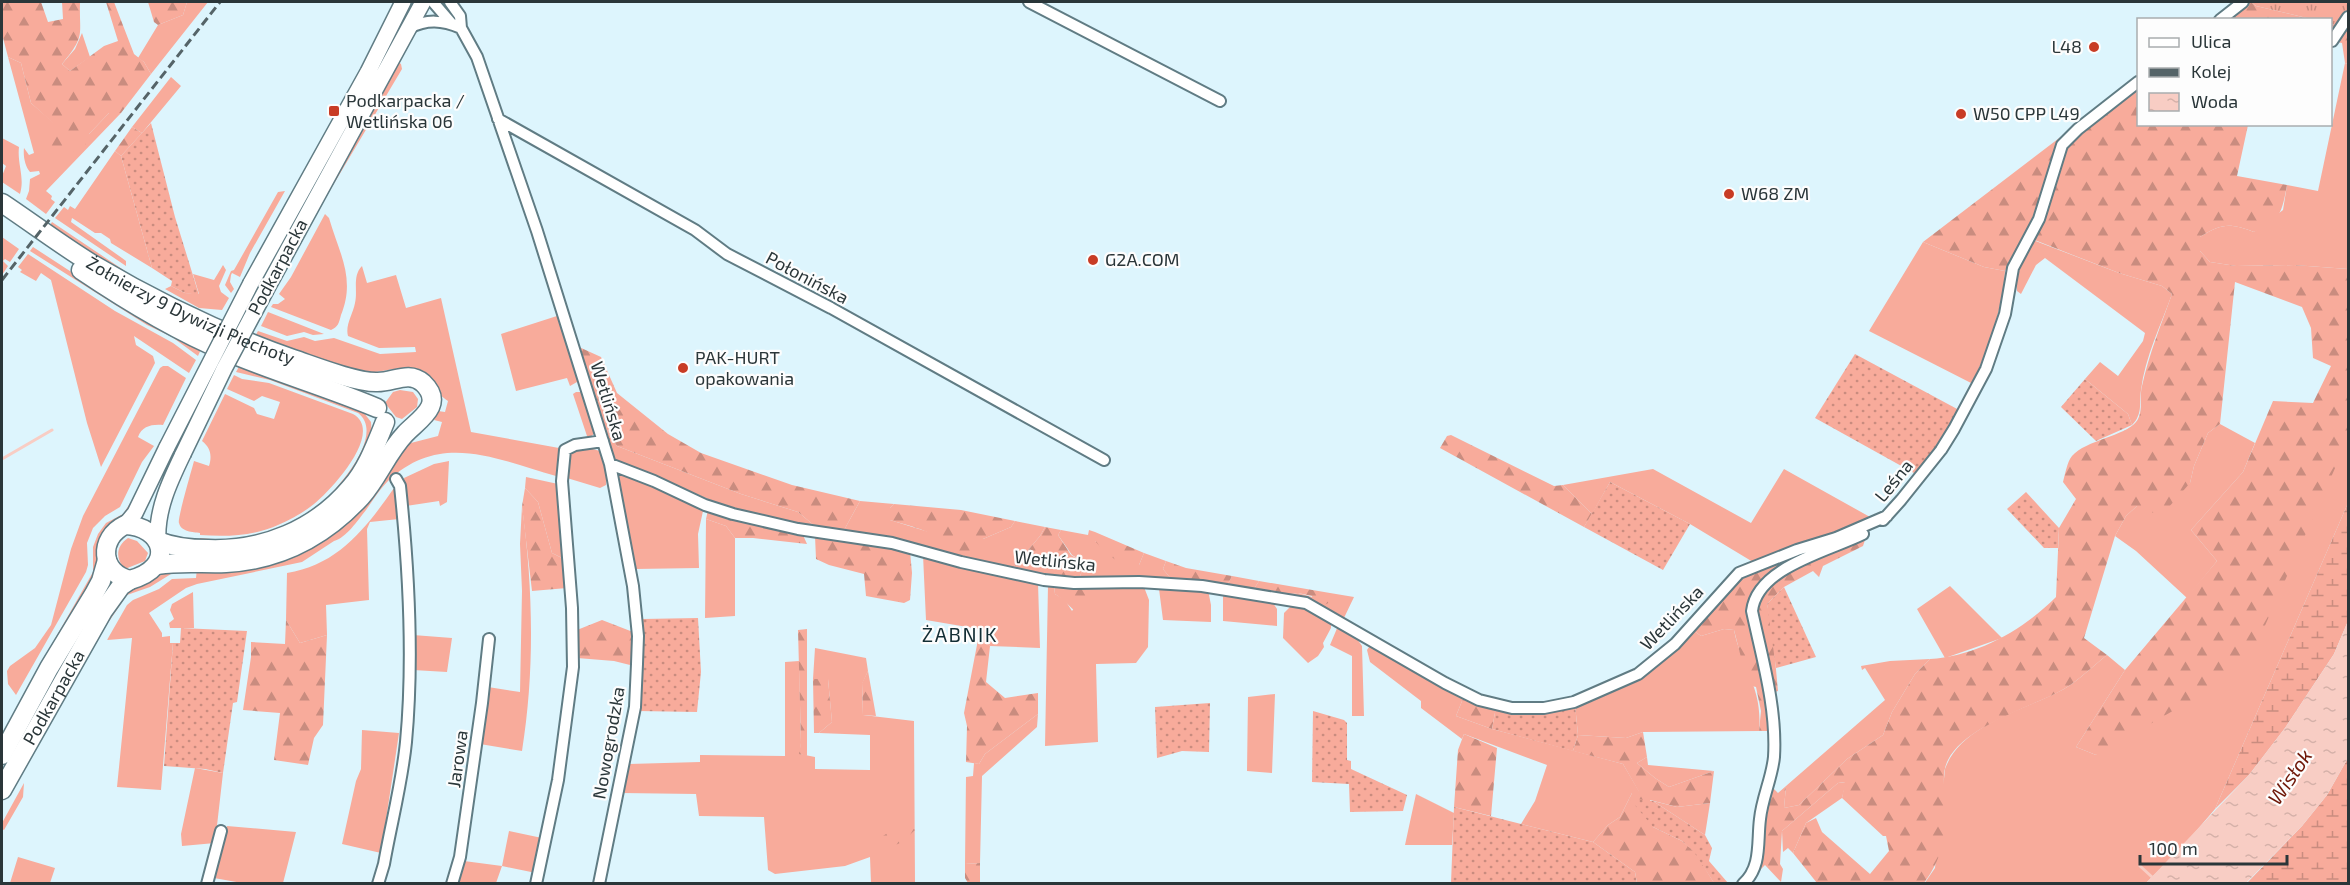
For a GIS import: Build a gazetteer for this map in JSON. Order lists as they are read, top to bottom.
{
  "streets": {
    "highway": ["Podkarpacka", "Żołnierzy 9 Dywizji Piechoty"],
    "street": [
      "Połonińska",
      "Wetlińska",
      "Leśna",
      "Nowogrodzka",
      "Jarowa"
    ]
  },
  "crossings": [
    ["Połonińska", "Wetlińska"],
    ["Wetlińska", "Leśna"],
    ["Wetlińska", "Nowogrodzka"]
  ],
  "districts": ["ŻABNIK"],
  "water": ["Wisłok"],
  "places": {
    "other": [
      "L48",
      "W50 CPP L49",
      "W68 ZM",
      "G2A.COM",
      "PAK-HURT opakowania"
    ],
    "transit": ["Podkarpacka / Wetlińska 06"]
  },
  "legend": ["Ulica", "Kolej", "Woda"],
  "scale_bar": "100 m"
}
